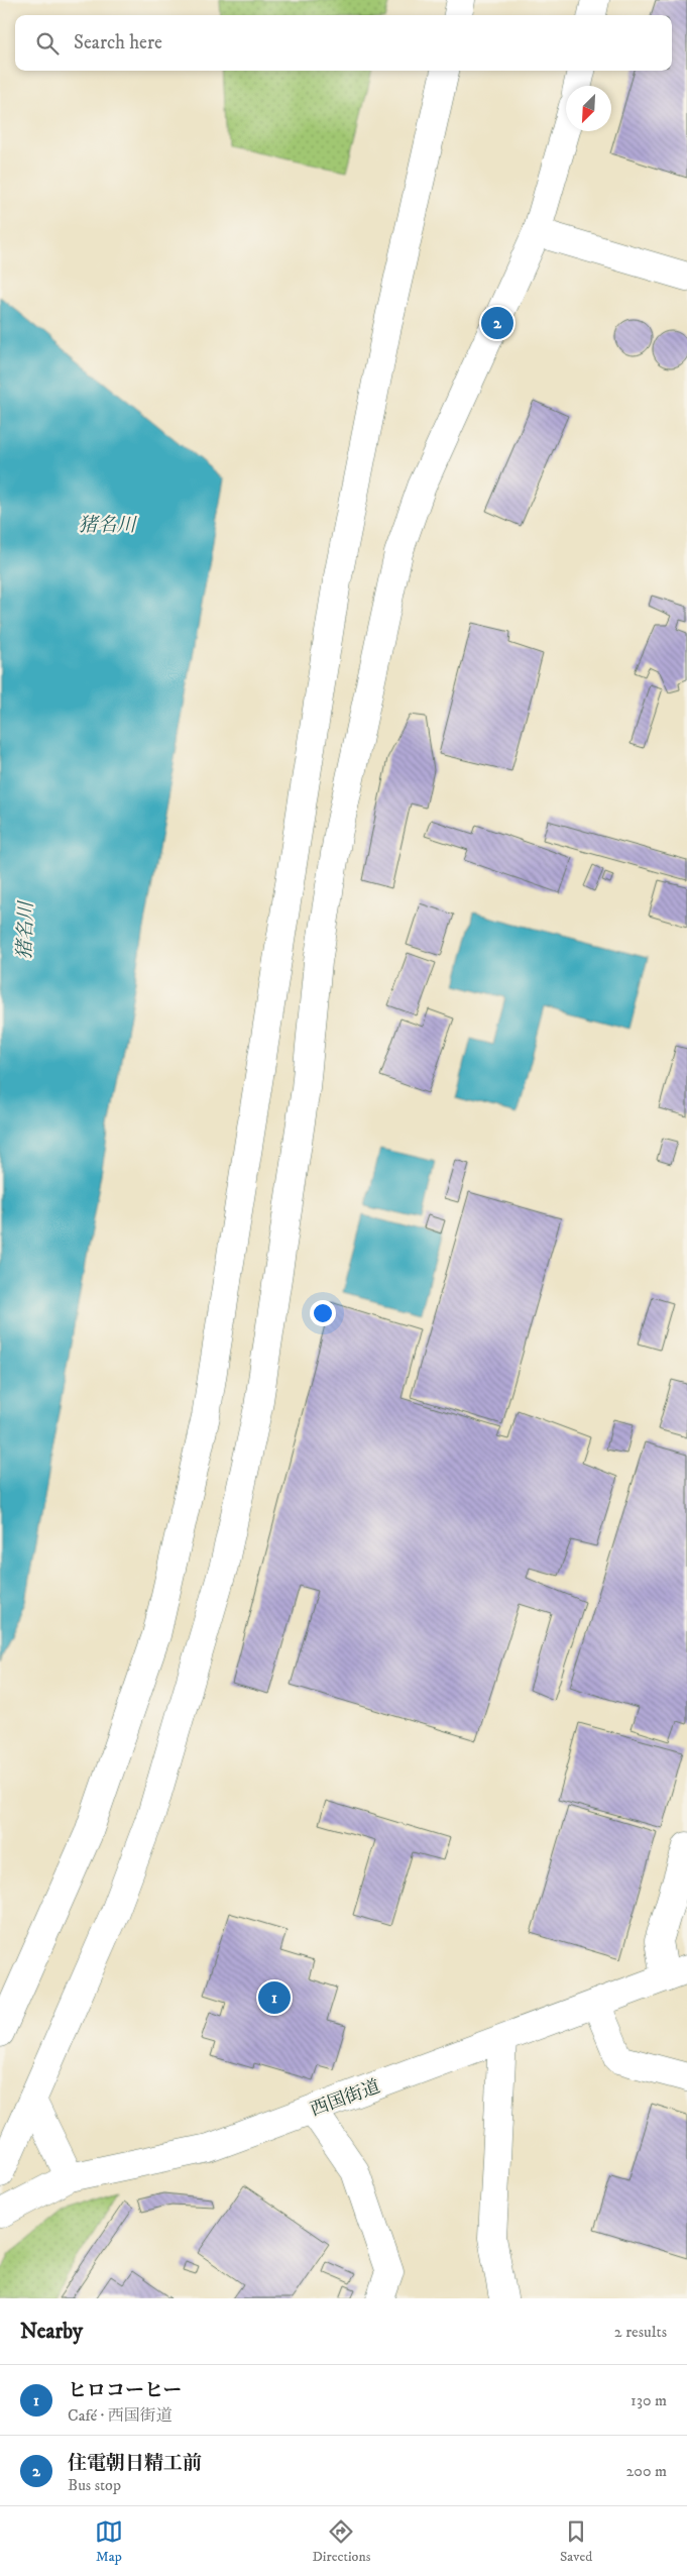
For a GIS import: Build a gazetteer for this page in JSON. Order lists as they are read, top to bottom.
{
  "streets": {
    "street": ["西国街道"]
  },
  "water": ["猪名川"],
  "north": "bottom left",
  "page": {
    "search": "Search here",
    "pins": ["2", "1"],
    "heading": ["Nearby", "2 results"],
    "list": [
      {
        "mark": "1",
        "name": "ヒロコーヒー",
        "note": "Café · 西国街道",
        "value": "130 m"
      },
      {
        "mark": "2",
        "name": "住電朝日精工前",
        "note": "Bus stop",
        "value": "200 m"
      }
    ],
    "nav": ["Map", "Directions", "Saved"]
  }
}
